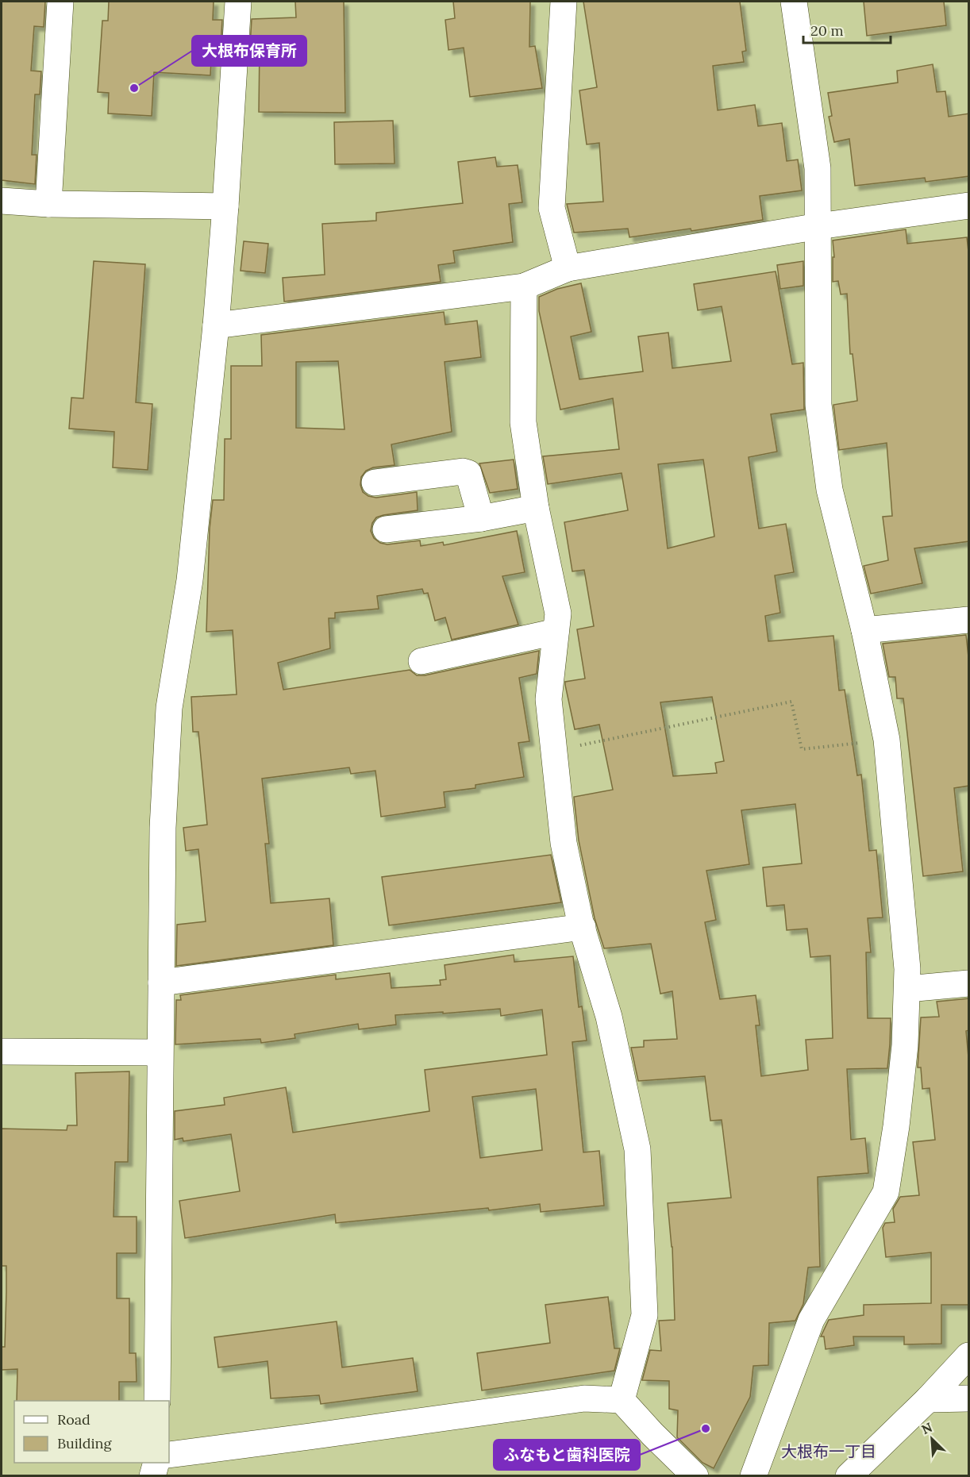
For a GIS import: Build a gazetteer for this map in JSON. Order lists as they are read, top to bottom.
{
  "districts": ["大根布一丁目"],
  "places": ["大根布保育所", "ふなもと歯科医院"],
  "legend": ["Road", "Building"],
  "scale_bar": "20 m",
  "north": "top left"
}
